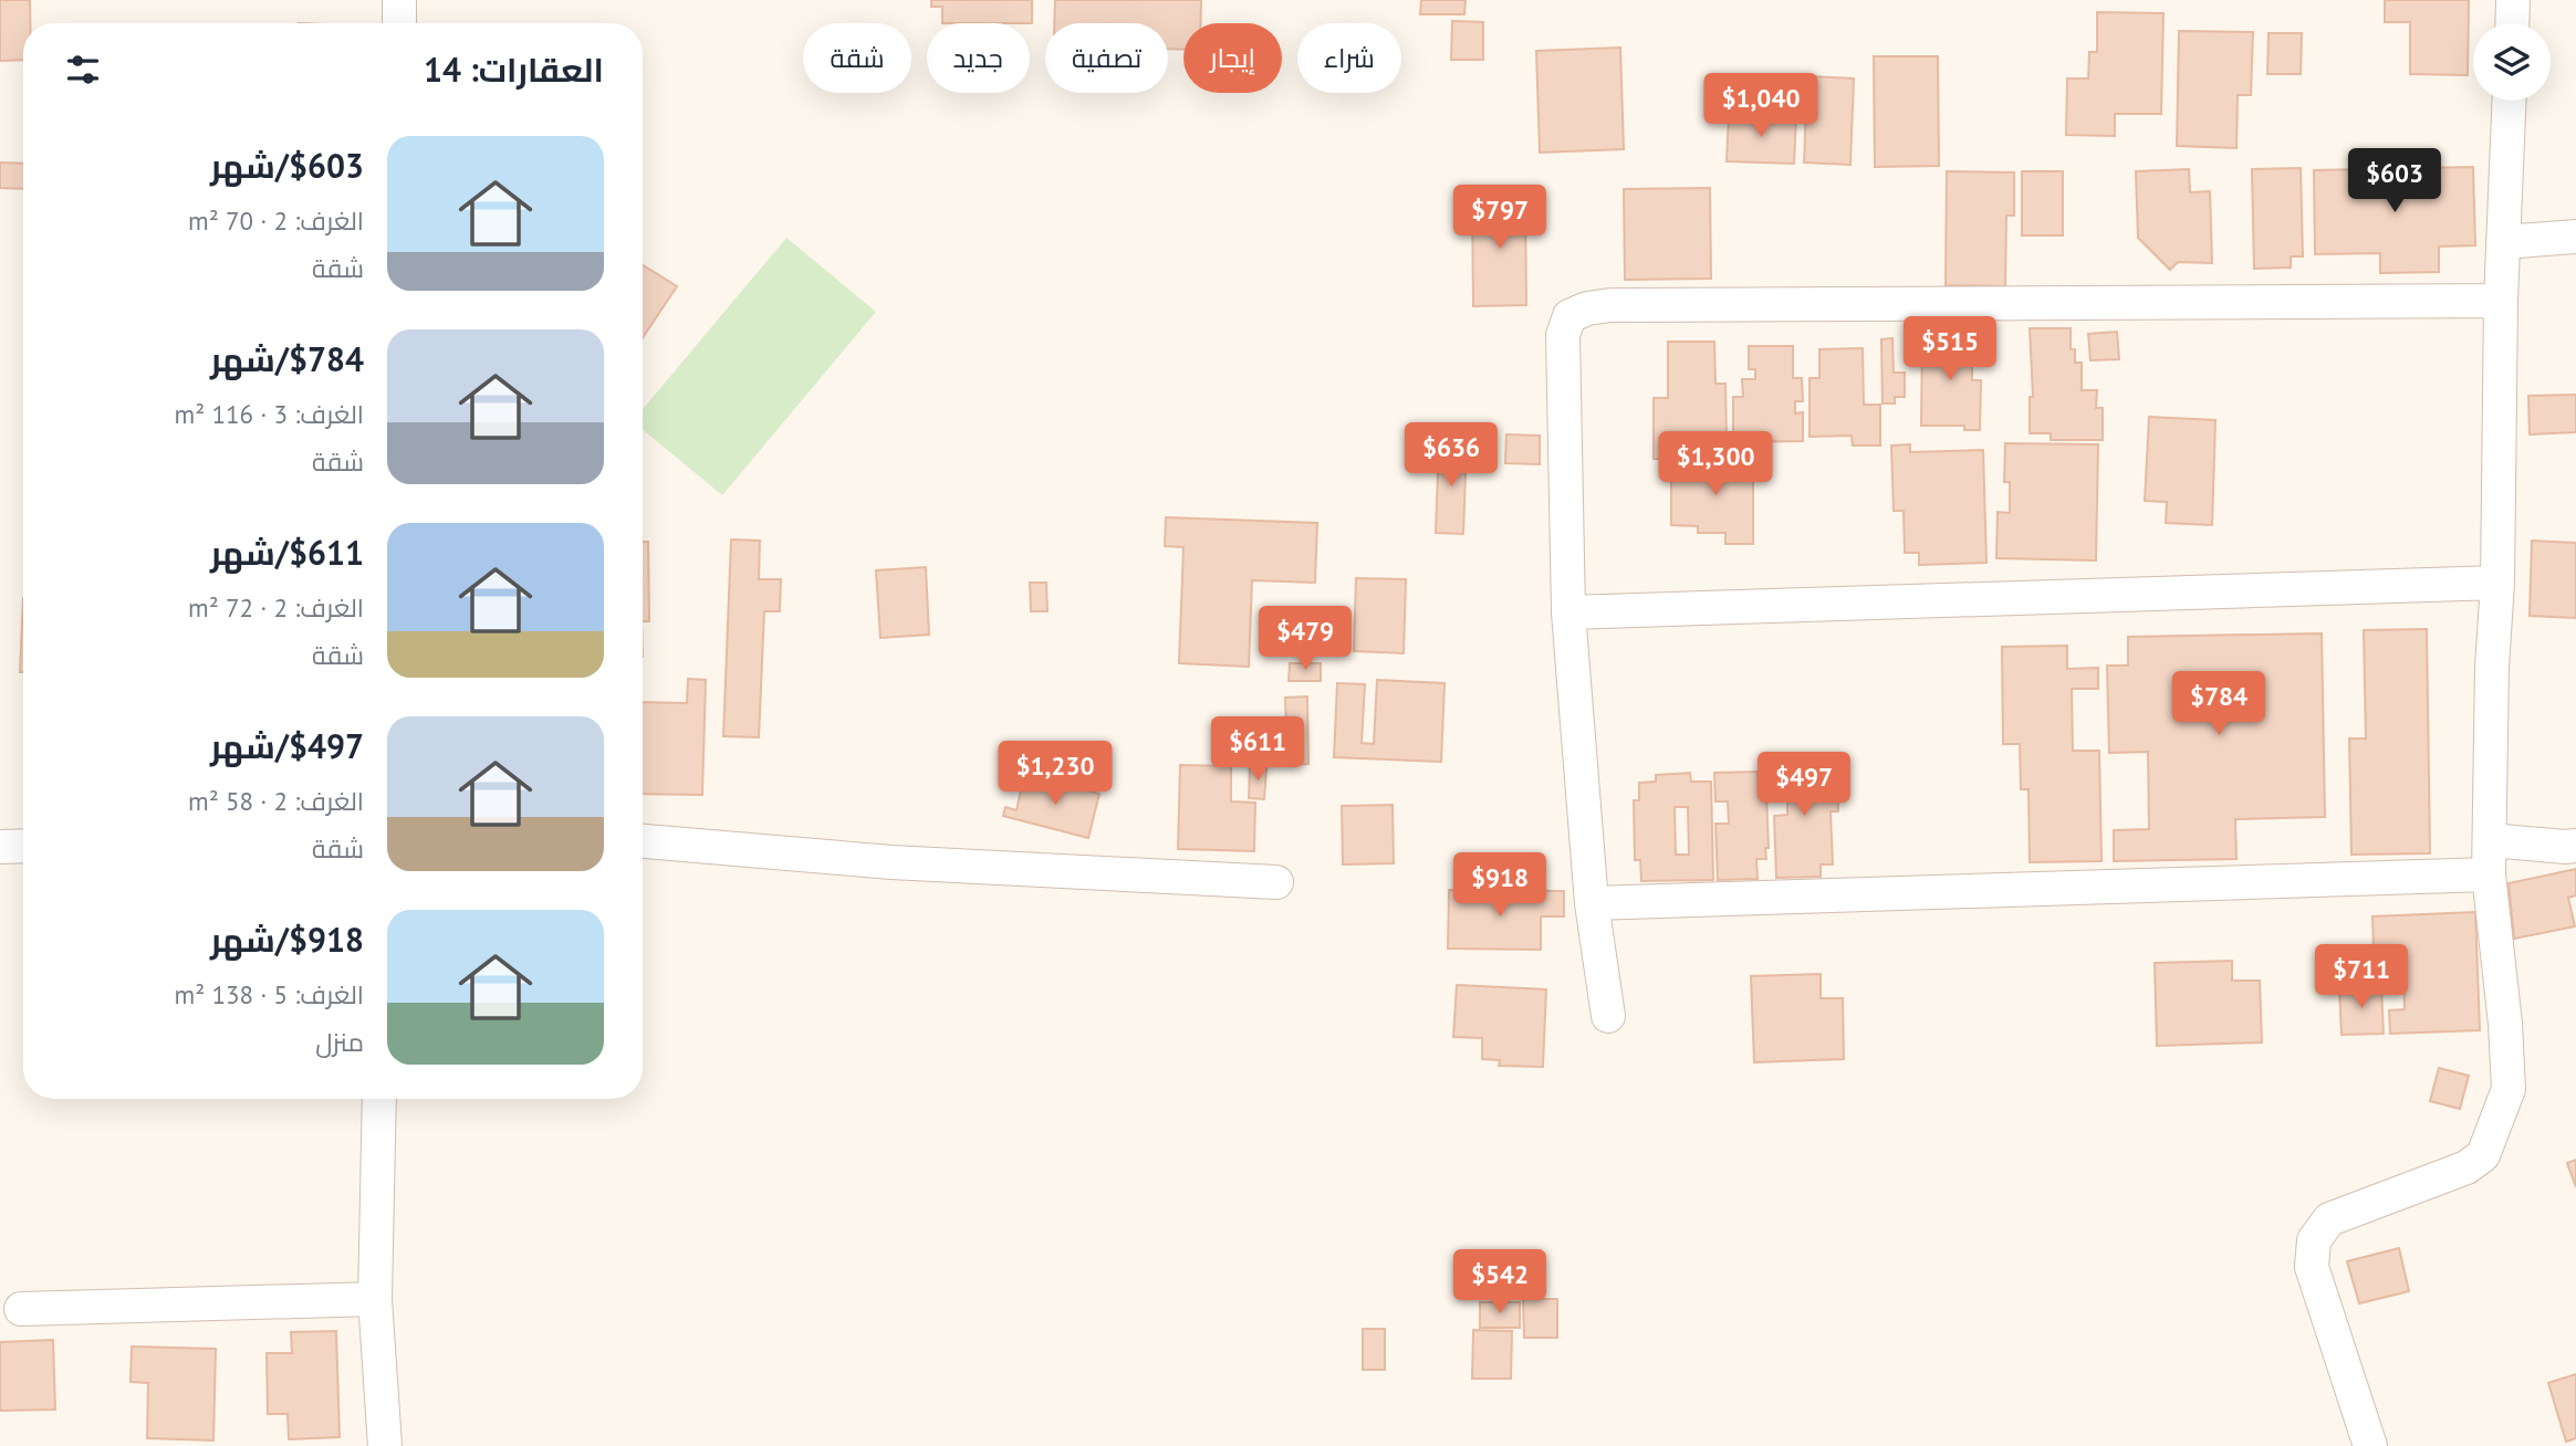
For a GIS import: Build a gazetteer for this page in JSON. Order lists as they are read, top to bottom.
{
  "page": {
    "chip": [
      "شراء",
      "إيجار",
      "تصفية",
      "جديد",
      "شقة"
    ],
    "heading": "العقارات: 14",
    "price": [
      "$1,040",
      "$603",
      "$797",
      "$515",
      "$636",
      "$1,300",
      "$479",
      "$784",
      "$611",
      "$1,230",
      "$497",
      "$918",
      "$711",
      "$542"
    ],
    "list": [
      {
        "name": "$603/شهر",
        "note": "الغرف: 2 · 70 m² · شقة"
      },
      {
        "name": "$784/شهر",
        "note": "الغرف: 3 · 116 m² · شقة"
      },
      {
        "name": "$611/شهر",
        "note": "الغرف: 2 · 72 m² · شقة"
      },
      {
        "name": "$497/شهر",
        "note": "الغرف: 2 · 58 m² · شقة"
      },
      {
        "name": "$918/شهر",
        "note": "الغرف: 5 · 138 m² · منزل"
      }
    ]
  }
}
